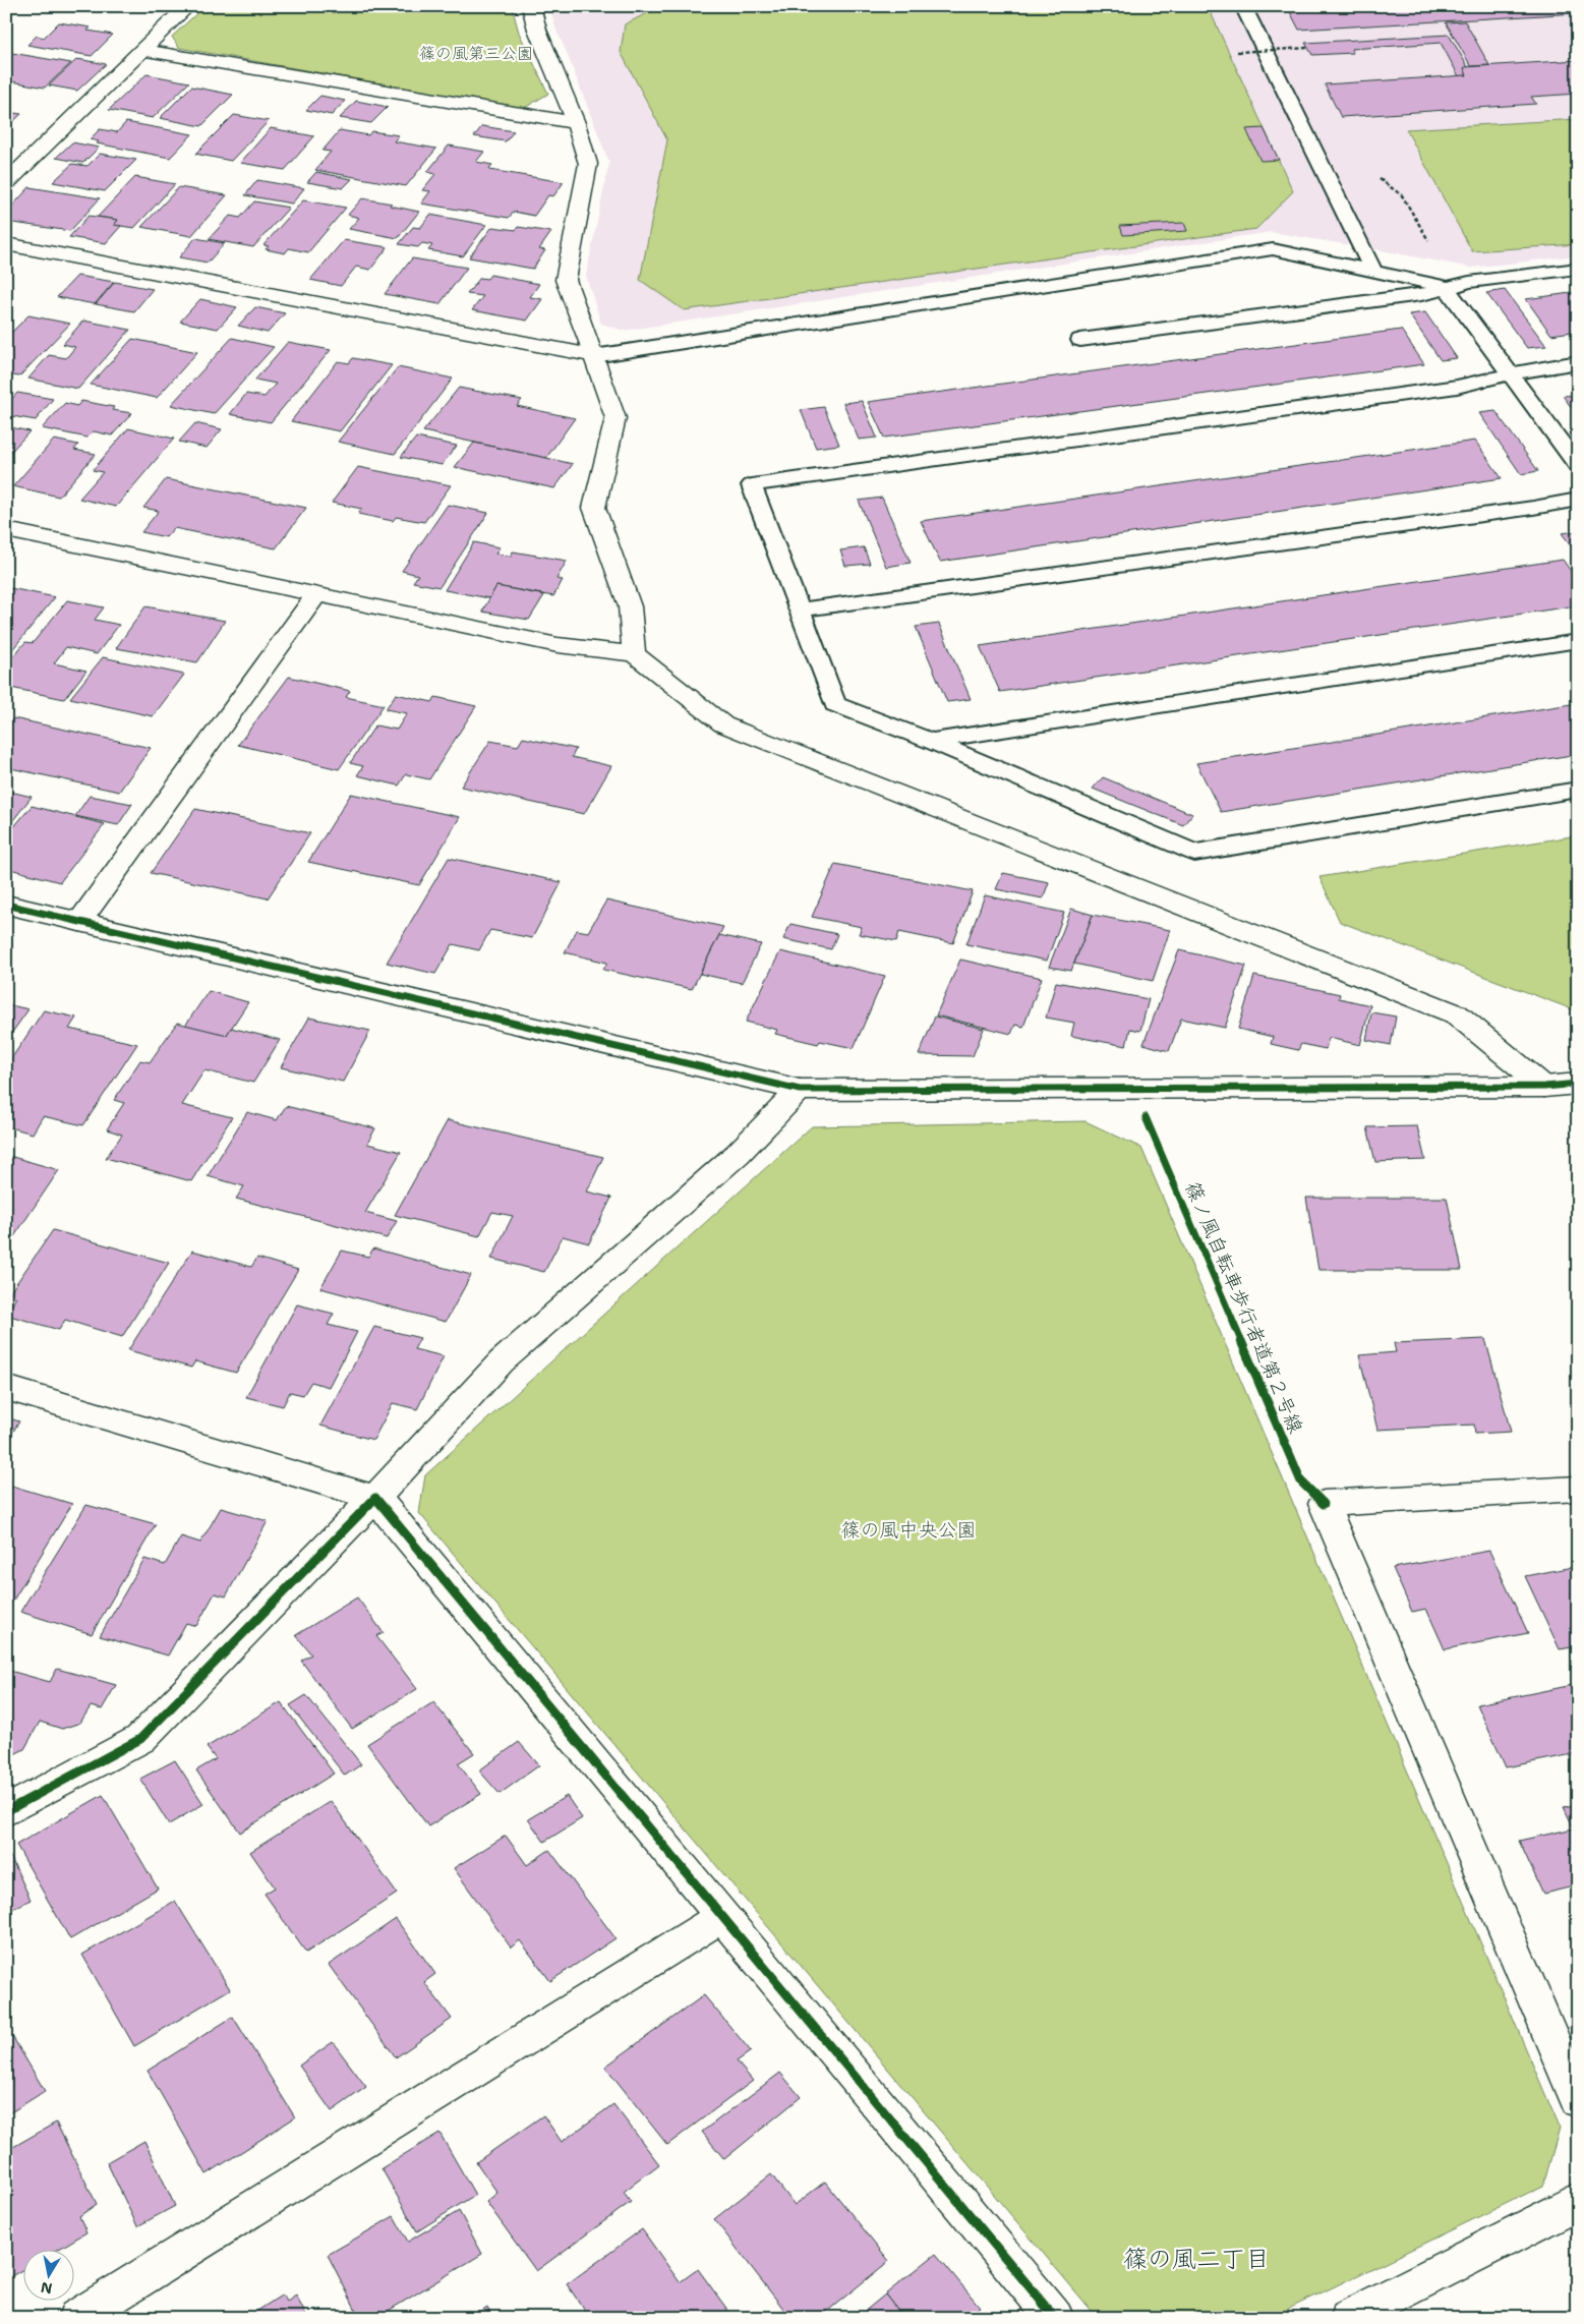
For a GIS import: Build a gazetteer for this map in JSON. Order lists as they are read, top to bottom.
{
  "streets": {
    "cycle path": ["篠ノ風自転車歩行者道第２号線"]
  },
  "districts": ["篠の風二丁目"],
  "parks": ["篠の風第三公園", "篠の風中央公園"],
  "north": "bottom"
}
